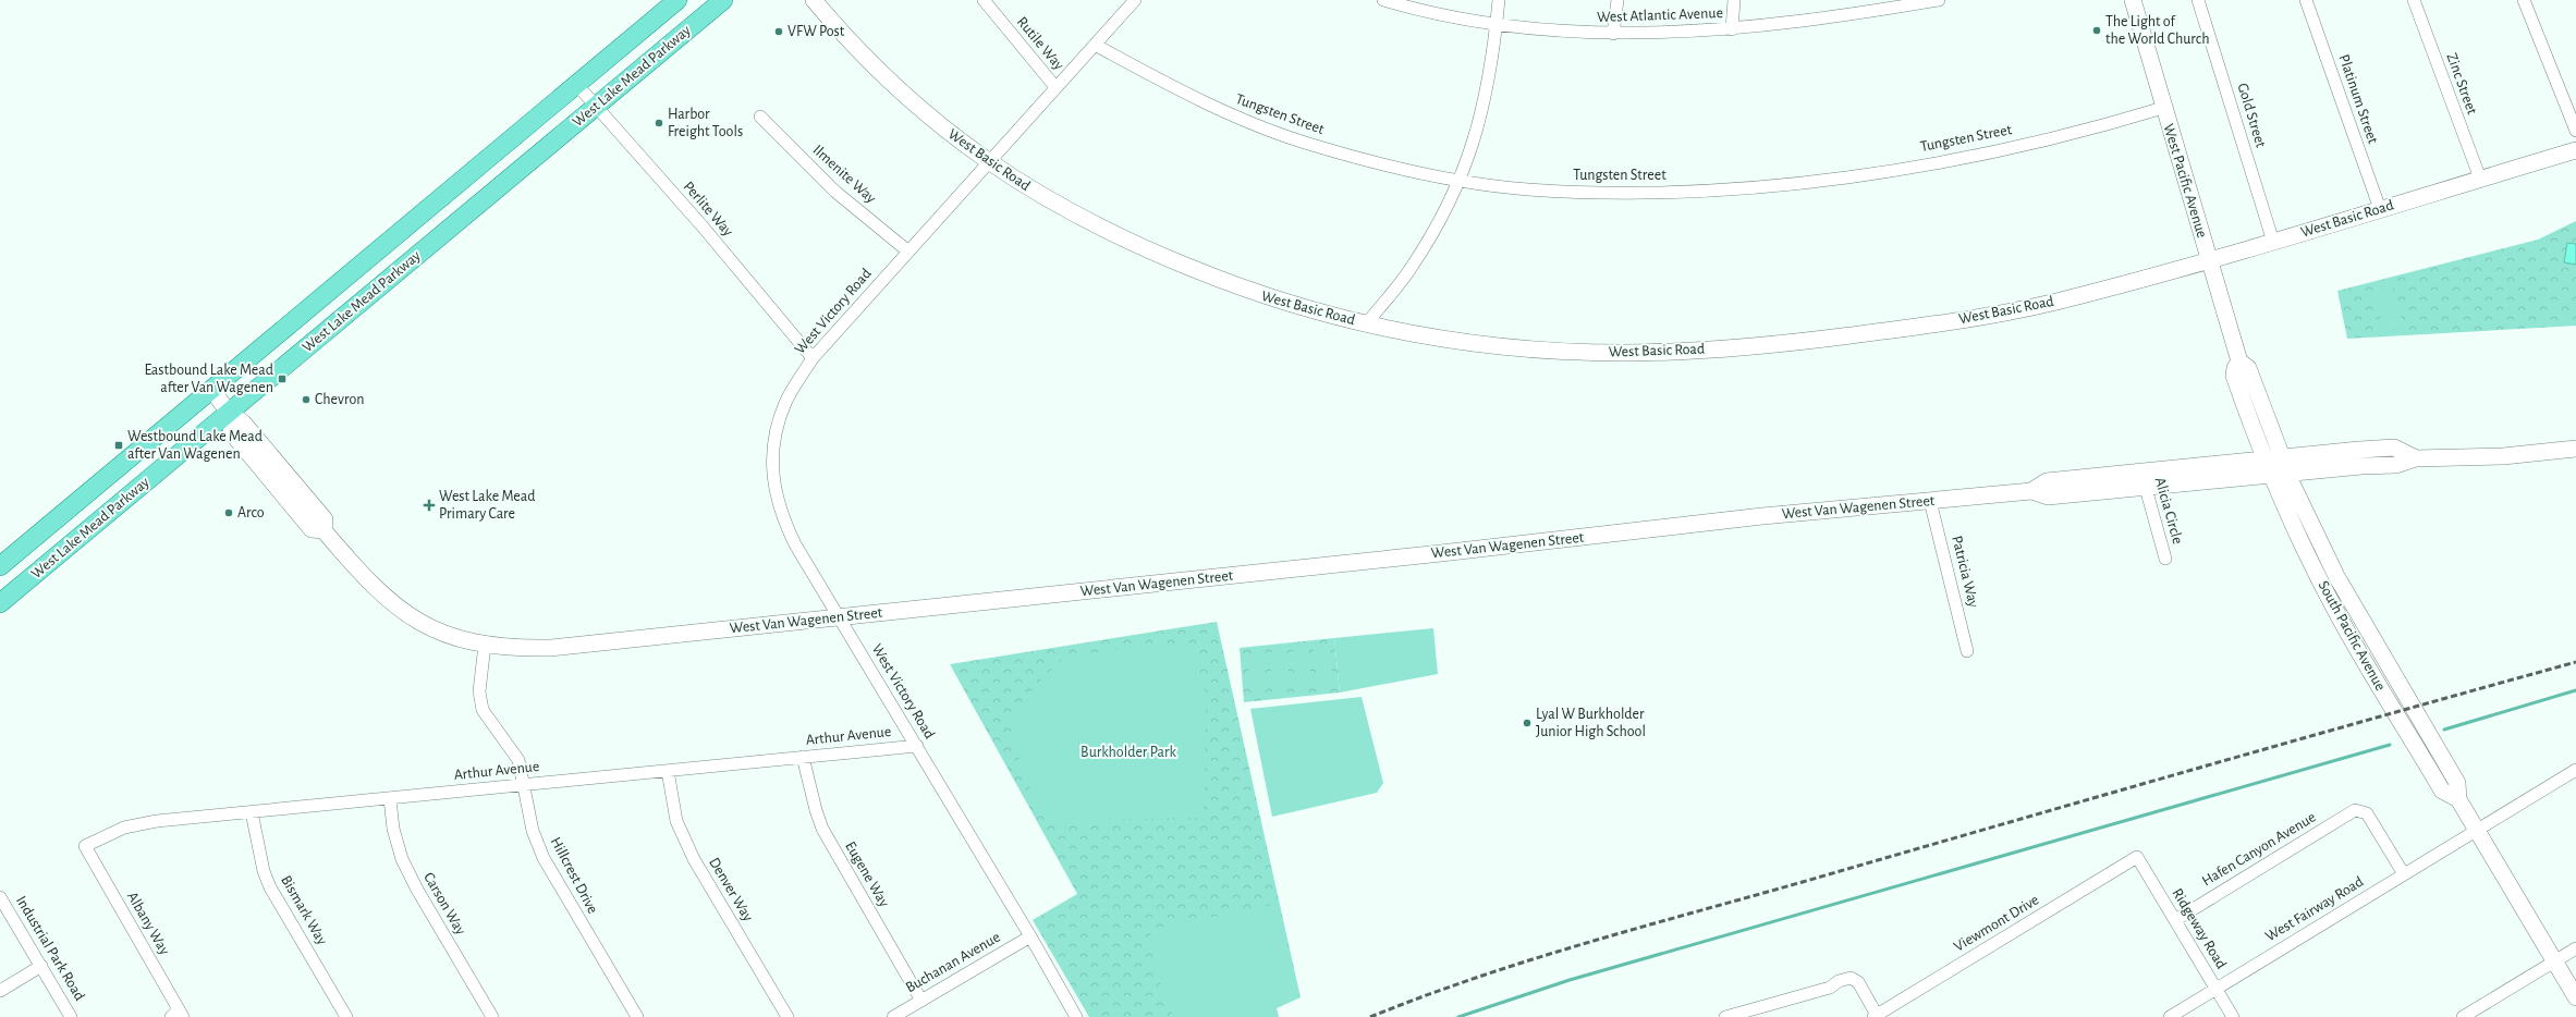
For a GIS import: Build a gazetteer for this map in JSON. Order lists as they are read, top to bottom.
{
  "streets": {
    "main road": ["West Lake Mead Parkway"],
    "street": [
      "West Atlantic Avenue",
      "Rutile Way",
      "Zinc Street",
      "Platinum Street",
      "Tungsten Street",
      "Gold Street",
      "West Basic Road",
      "Ilmenite Way",
      "West Pacific Avenue",
      "Perlite Way",
      "West Victory Road",
      "West Van Wagenen Street",
      "Alicia Circle",
      "Patricia Way",
      "South Pacific Avenue",
      "Arthur Avenue",
      "Hafen Canyon Avenue",
      "Eugene Way",
      "Hillcrest Drive",
      "Denver Way",
      "Carson Way",
      "West Fairway Road",
      "Bismark Way",
      "Albany Way",
      "Viewmont Drive",
      "Ridgeway Road",
      "Industrial Park Road",
      "Buchanan Avenue"
    ]
  },
  "crossings": [
    ["Rutile Way", "West Victory Road"],
    ["West Lake Mead Parkway", "Perlite Way"],
    ["West Lake Mead Parkway", "West Van Wagenen Street"],
    ["Zinc Street", "West Basic Road"],
    ["Platinum Street", "West Basic Road"],
    ["Tungsten Street", "West Pacific Avenue"],
    ["Tungsten Street", "West Victory Road"],
    ["Gold Street", "West Basic Road"],
    ["West Basic Road", "West Pacific Avenue"],
    ["West Basic Road", "West Victory Road"],
    ["Ilmenite Way", "West Victory Road"],
    ["West Pacific Avenue", "West Van Wagenen Street"],
    ["West Pacific Avenue", "South Pacific Avenue"],
    ["Perlite Way", "West Victory Road"],
    ["West Victory Road", "West Van Wagenen Street"],
    ["West Victory Road", "Arthur Avenue"],
    ["West Victory Road", "Buchanan Avenue"],
    ["West Van Wagenen Street", "Alicia Circle"],
    ["West Van Wagenen Street", "Patricia Way"],
    ["West Van Wagenen Street", "South Pacific Avenue"],
    ["West Van Wagenen Street", "Hillcrest Drive"],
    ["South Pacific Avenue", "West Fairway Road"],
    ["Arthur Avenue", "Eugene Way"],
    ["Arthur Avenue", "Hillcrest Drive"],
    ["Arthur Avenue", "Denver Way"],
    ["Arthur Avenue", "Carson Way"],
    ["Arthur Avenue", "Bismark Way"],
    ["Arthur Avenue", "Albany Way"],
    ["Hafen Canyon Avenue", "West Fairway Road"],
    ["Hafen Canyon Avenue", "Ridgeway Road"],
    ["Eugene Way", "Buchanan Avenue"],
    ["West Fairway Road", "Ridgeway Road"],
    ["Viewmont Drive", "Ridgeway Road"]
  ],
  "parks": ["Burkholder Park"],
  "places": {
    "other": [
      "The Light of the World Church",
      "VFW Post",
      "Harbor Freight Tools",
      "Chevron",
      "Arco",
      "Lyal W Burkholder Junior High School"
    ],
    "transit": ["Eastbound Lake Mead after Van Wagenen", "Westbound Lake Mead after Van Wagenen"],
    "health": ["West Lake Mead Primary Care"]
  }
}
